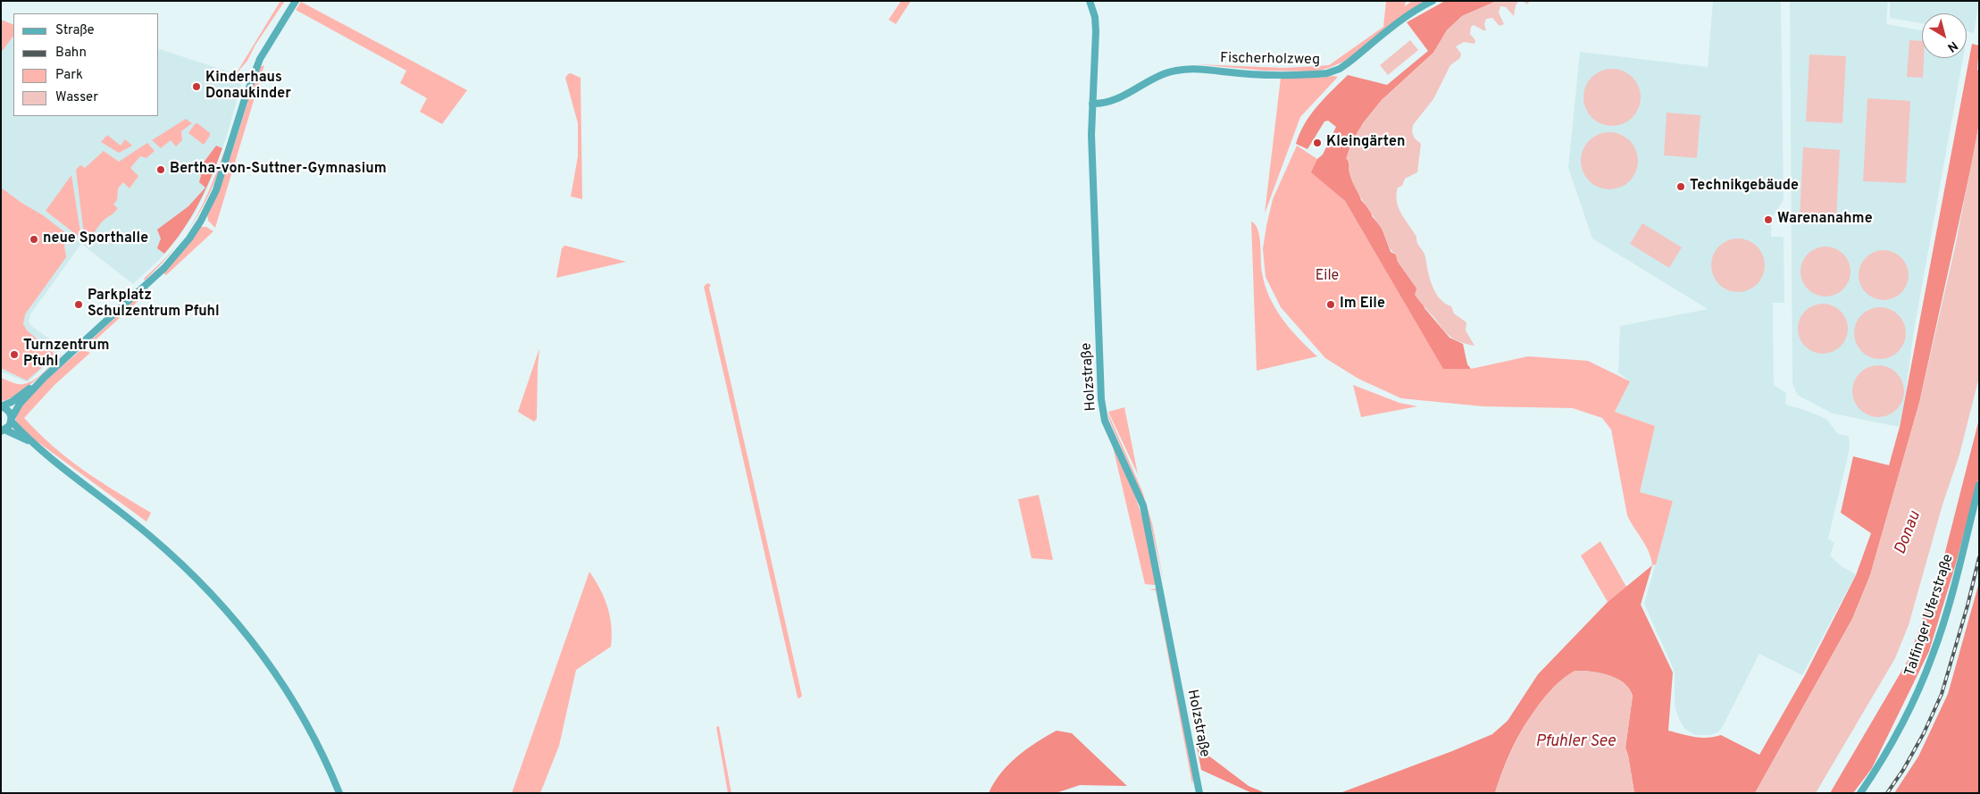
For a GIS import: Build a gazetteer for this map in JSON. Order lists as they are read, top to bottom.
{
  "streets": {
    "street": ["Fischerholzweg", "Holzstraße", "Talfinger Uferstraße"]
  },
  "crossings": [
    ["Fischerholzweg", "Holzstraße"]
  ],
  "water": ["Donau", "Pfuhler See"],
  "parks": ["Eile"],
  "places": [
    "Kinderhaus Donaukinder",
    "Kleingärten",
    "Bertha-von-Suttner-Gymnasium",
    "Technikgebäude",
    "Warenanahme",
    "neue Sporthalle",
    "Parkplatz Schulzentrum Pfuhl",
    "Im Eile",
    "Turnzentrum Pfuhl"
  ],
  "legend": [
    "Straße",
    "Bahn",
    "Park",
    "Wasser"
  ],
  "north": "bottom right"
}
